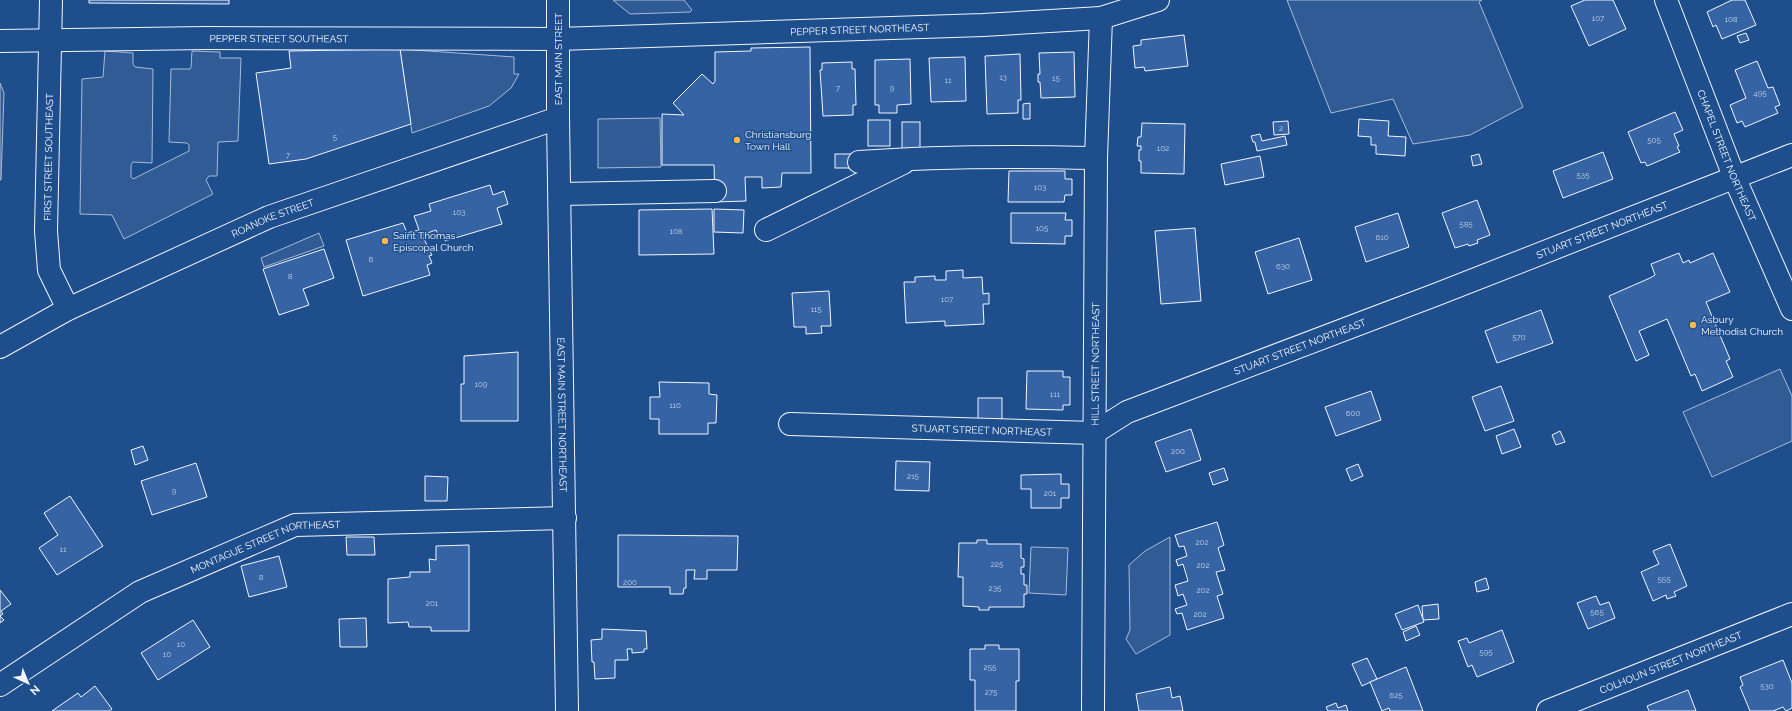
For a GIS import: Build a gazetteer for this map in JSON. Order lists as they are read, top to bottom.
{
  "streets": {
    "street": [
      "PEPPER STREET NORTHEAST",
      "PEPPER STREET SOUTHEAST",
      "EAST MAIN STREET",
      "CHAPEL STREET NORTHEAST",
      "FIRST STREET SOUTHEAST",
      "ROANOKE STREET",
      "STUART STREET NORTHEAST",
      "HILL STREET NORTHEAST",
      "EAST MAIN STREET NORTHEAST",
      "MONTAGUE STREET NORTHEAST",
      "COLHOUN STREET NORTHEAST"
    ]
  },
  "crossings": [
    ["PEPPER STREET NORTHEAST", "PEPPER STREET SOUTHEAST"],
    ["PEPPER STREET NORTHEAST", "EAST MAIN STREET"],
    ["PEPPER STREET NORTHEAST", "HILL STREET NORTHEAST"],
    ["PEPPER STREET SOUTHEAST", "EAST MAIN STREET"],
    ["PEPPER STREET SOUTHEAST", "FIRST STREET SOUTHEAST"],
    ["EAST MAIN STREET", "ROANOKE STREET"],
    ["EAST MAIN STREET", "EAST MAIN STREET NORTHEAST"],
    ["CHAPEL STREET NORTHEAST", "STUART STREET NORTHEAST"],
    ["FIRST STREET SOUTHEAST", "ROANOKE STREET"],
    ["ROANOKE STREET", "EAST MAIN STREET NORTHEAST"],
    ["STUART STREET NORTHEAST", "HILL STREET NORTHEAST"],
    ["EAST MAIN STREET NORTHEAST", "MONTAGUE STREET NORTHEAST"]
  ],
  "places": ["Christiansburg Town Hall", "Saint Thomas Episcopal Church", "Asbury Methodist Church"],
  "house_numbers": [
    "107",
    "108",
    "13",
    "15",
    "11",
    "7",
    "9",
    "495",
    "2",
    "5",
    "505",
    "102",
    "7",
    "535",
    "103",
    "103",
    "585",
    "105",
    "108",
    "610",
    "6",
    "630",
    "8",
    "107",
    "115",
    "570",
    "109",
    "111",
    "110",
    "600",
    "200",
    "215",
    "9",
    "201",
    "202",
    "11",
    "225",
    "202",
    "8",
    "555",
    "200",
    "235",
    "202",
    "201",
    "565",
    "202",
    "10",
    "595",
    "10",
    "255",
    "530",
    "275",
    "625"
  ],
  "north": "bottom right"
}
